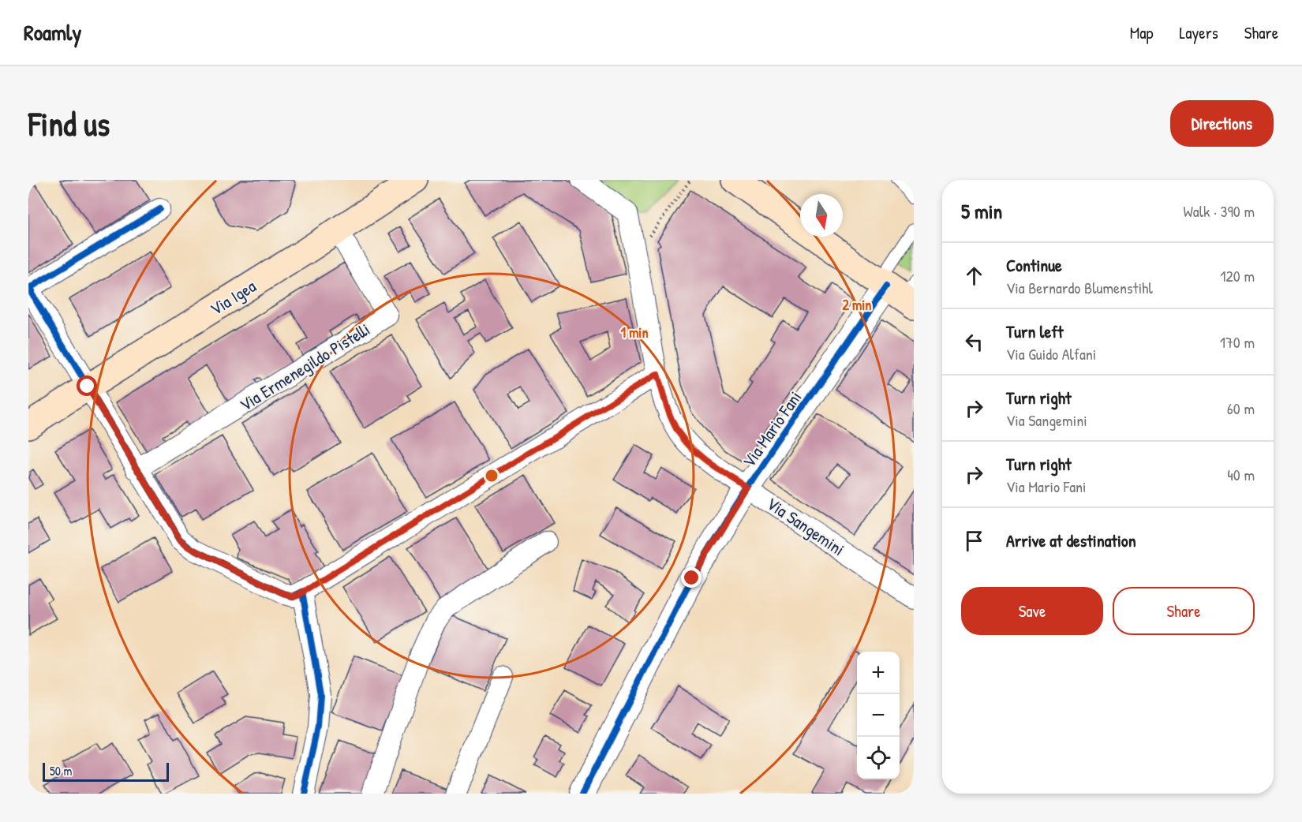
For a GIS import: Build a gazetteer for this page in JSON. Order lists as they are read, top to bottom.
{
  "streets": {
    "main road": ["Via Igea"],
    "street": ["Via Ermenegildo Pistelli", "Via Mario Fani", "Via Sangemini"]
  },
  "crossings": [
    ["Via Igea", "Via Ermenegildo Pistelli"],
    ["Via Mario Fani", "Via Sangemini"]
  ],
  "scale_bar": "50 m",
  "north": "bottom",
  "page": {
    "header": "Roamly",
    "nav": ["Map", "Layers", "Share"],
    "buttons": [
      "Directions",
      ["Save", "Share"]
    ],
    "title": "Find us",
    "heading": ["5 min", "Walk · 390 m"],
    "list": [
      ["Continue", "Via Bernardo Blumenstihl", "120 m"],
      ["Turn left", "Via Guido Alfani", "170 m"],
      ["Turn right", "Via Sangemini", "60 m"],
      ["Turn right", "Via Mario Fani", "40 m"],
      "Arrive at destination"
    ],
    "map_buttons": ["+", "−"],
    "scale": "50 m"
  },
  "rings": ["2 min", "1 min"]
}
